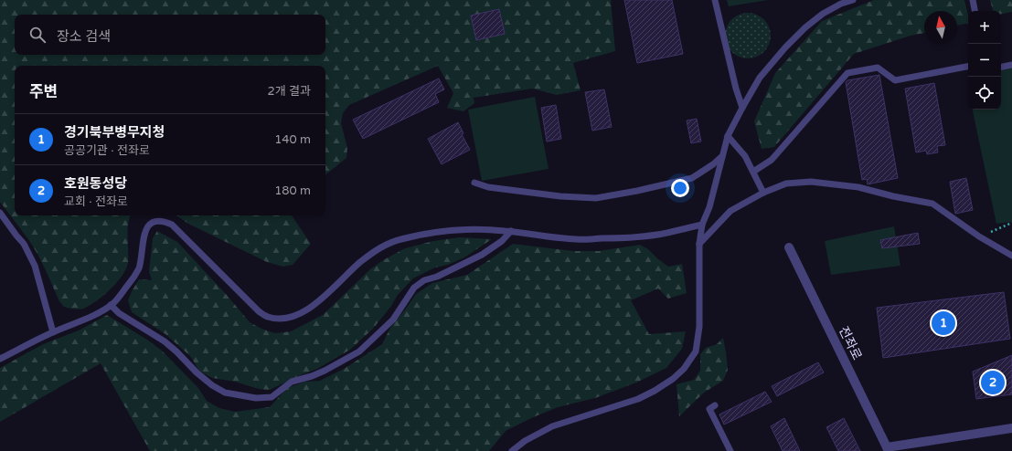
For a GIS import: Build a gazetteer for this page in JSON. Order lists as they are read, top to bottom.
{
  "streets": {
    "street": ["전좌로"]
  },
  "north": "top",
  "page": {
    "map_buttons": ["+", "−"],
    "search": "장소 검색",
    "heading": ["주변", "2개 결과"],
    "list": [
      {
        "mark": "1",
        "name": "경기북부병무지청",
        "note": "공공기관 · 전좌로",
        "value": "140 m"
      },
      {
        "mark": "2",
        "name": "호원동성당",
        "note": "교회 · 전좌로",
        "value": "180 m"
      }
    ],
    "pins": ["1", "2"]
  }
}
